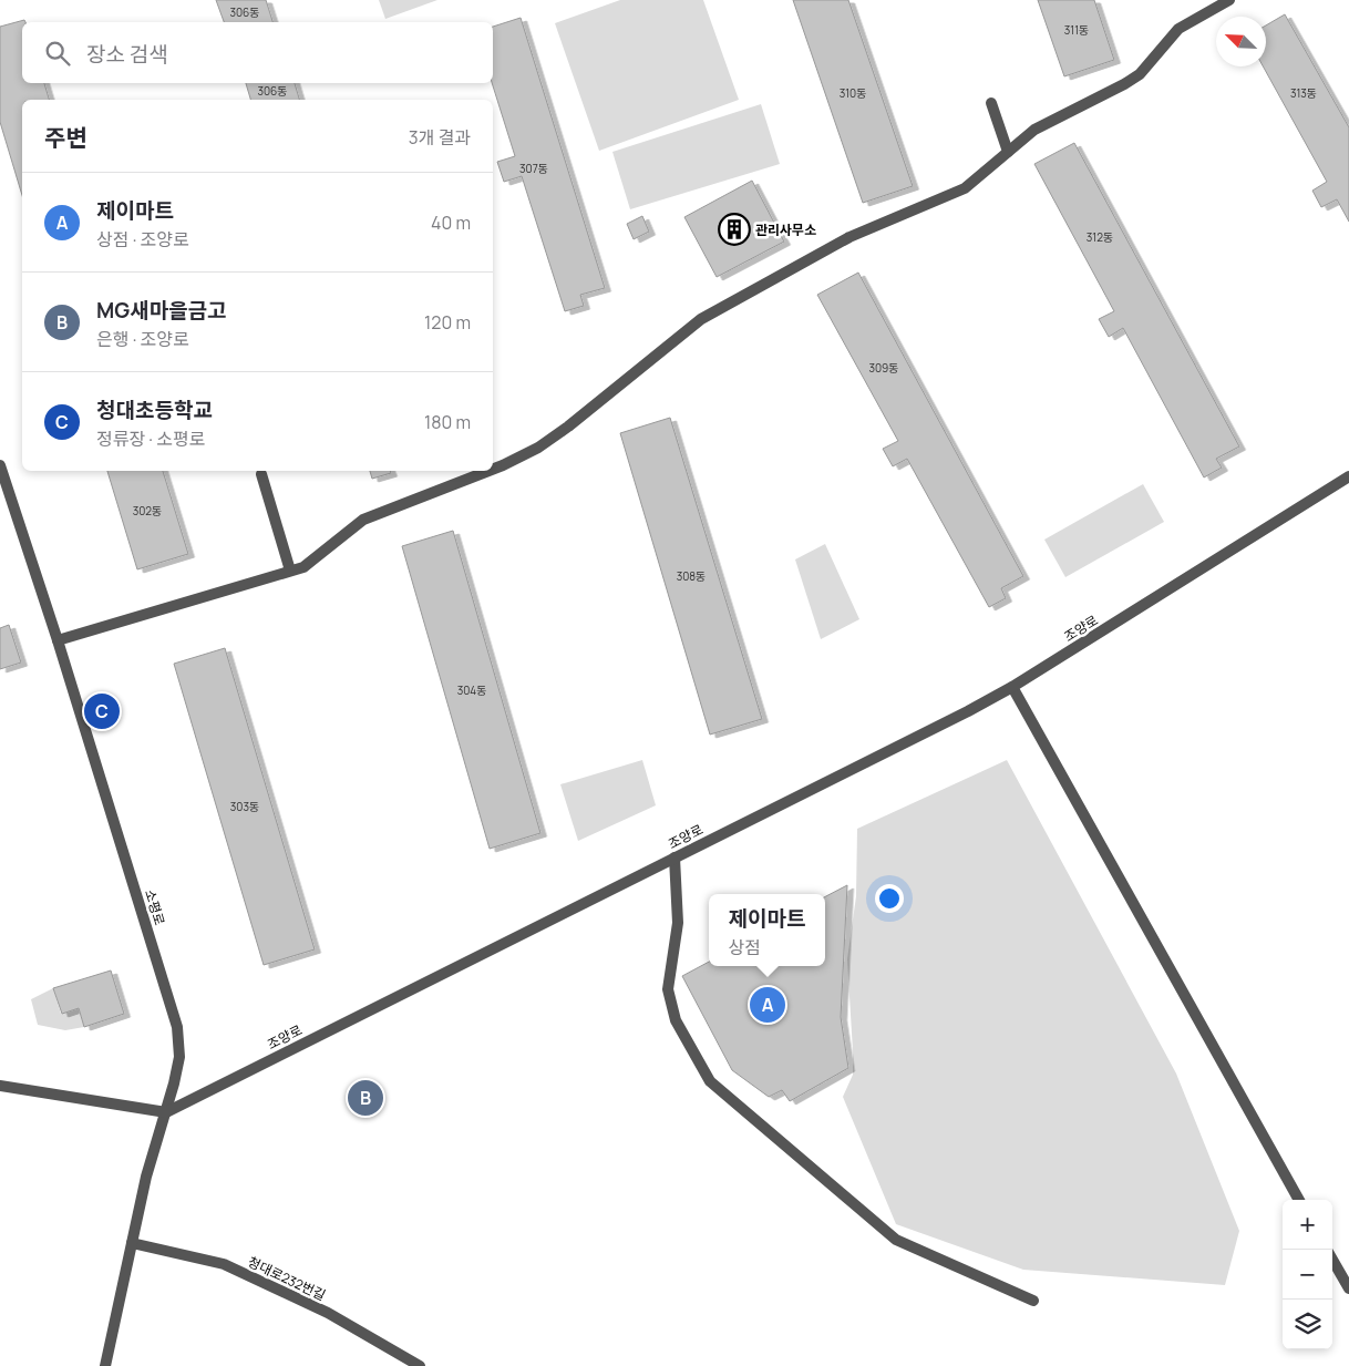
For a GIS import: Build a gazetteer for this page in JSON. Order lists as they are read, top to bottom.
{
  "streets": {
    "street": ["조양로", "소평로", "청대로232번길"]
  },
  "crossings": [
    ["조양로", "소평로"],
    ["소평로", "청대로232번길"]
  ],
  "places": {
    "building": ["관리사무소"]
  },
  "house_numbers": [
    "306동",
    "311동",
    "306동",
    "310동",
    "313동",
    "307동",
    "312동",
    "309동",
    "302동",
    "308동",
    "304동",
    "303동"
  ],
  "north": "top left",
  "page": {
    "search": "장소 검색",
    "heading": ["주변", "3개 결과"],
    "list": [
      {
        "mark": "A",
        "name": "제이마트",
        "note": "상점 · 조양로",
        "value": "40 m"
      },
      {
        "mark": "B",
        "name": "MG새마을금고",
        "note": "은행 · 조양로",
        "value": "120 m"
      },
      {
        "mark": "C",
        "name": "청대초등학교",
        "note": "정류장 · 소평로",
        "value": "180 m"
      }
    ],
    "pins": ["C", "A", "B"],
    "popup": ["제이마트", "상점"],
    "map_buttons": ["+", "−"]
  }
}
